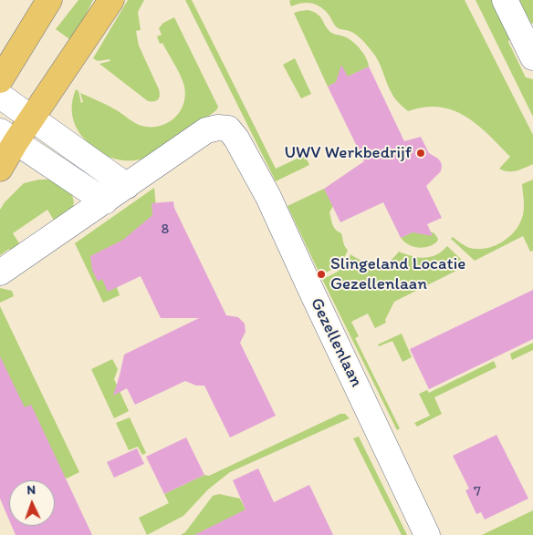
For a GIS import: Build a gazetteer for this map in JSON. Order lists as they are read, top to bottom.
{
  "streets": {
    "street": ["Gezellenlaan"]
  },
  "places": ["UWV Werkbedrijf", "Slingeland Locatie Gezellenlaan"],
  "house_numbers": ["8", "7"],
  "north": "top"
}
